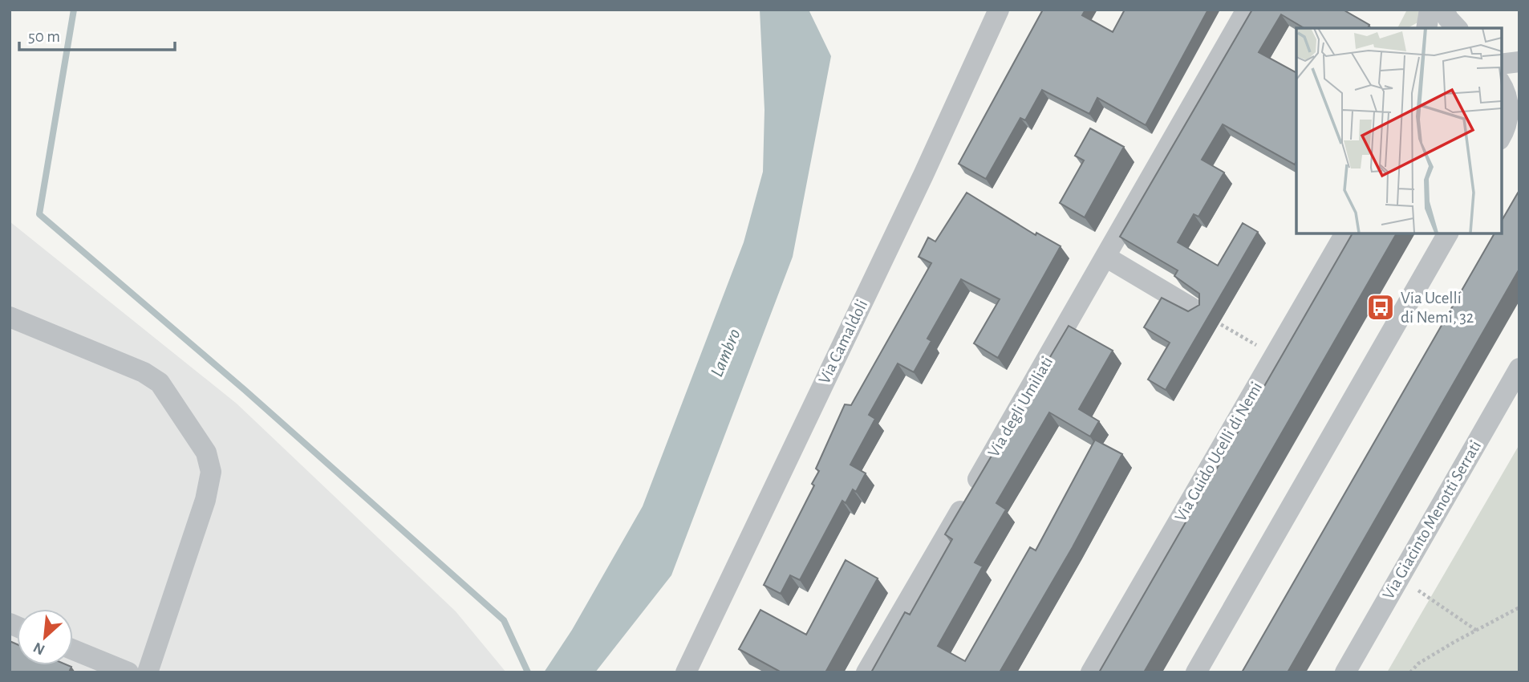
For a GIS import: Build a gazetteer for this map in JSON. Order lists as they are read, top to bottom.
{
  "streets": {
    "street": [
      "Via Camaldoli",
      "Via degli Umiliati",
      "Via Guido Ucelli di Nemi",
      "Via Giacinto Menotti Serrati"
    ]
  },
  "water": ["Lambro"],
  "places": {
    "bus stop": ["Via Ucelli di Nemi, 32"]
  },
  "scale_bar": "50 m",
  "north": "bottom left"
}
